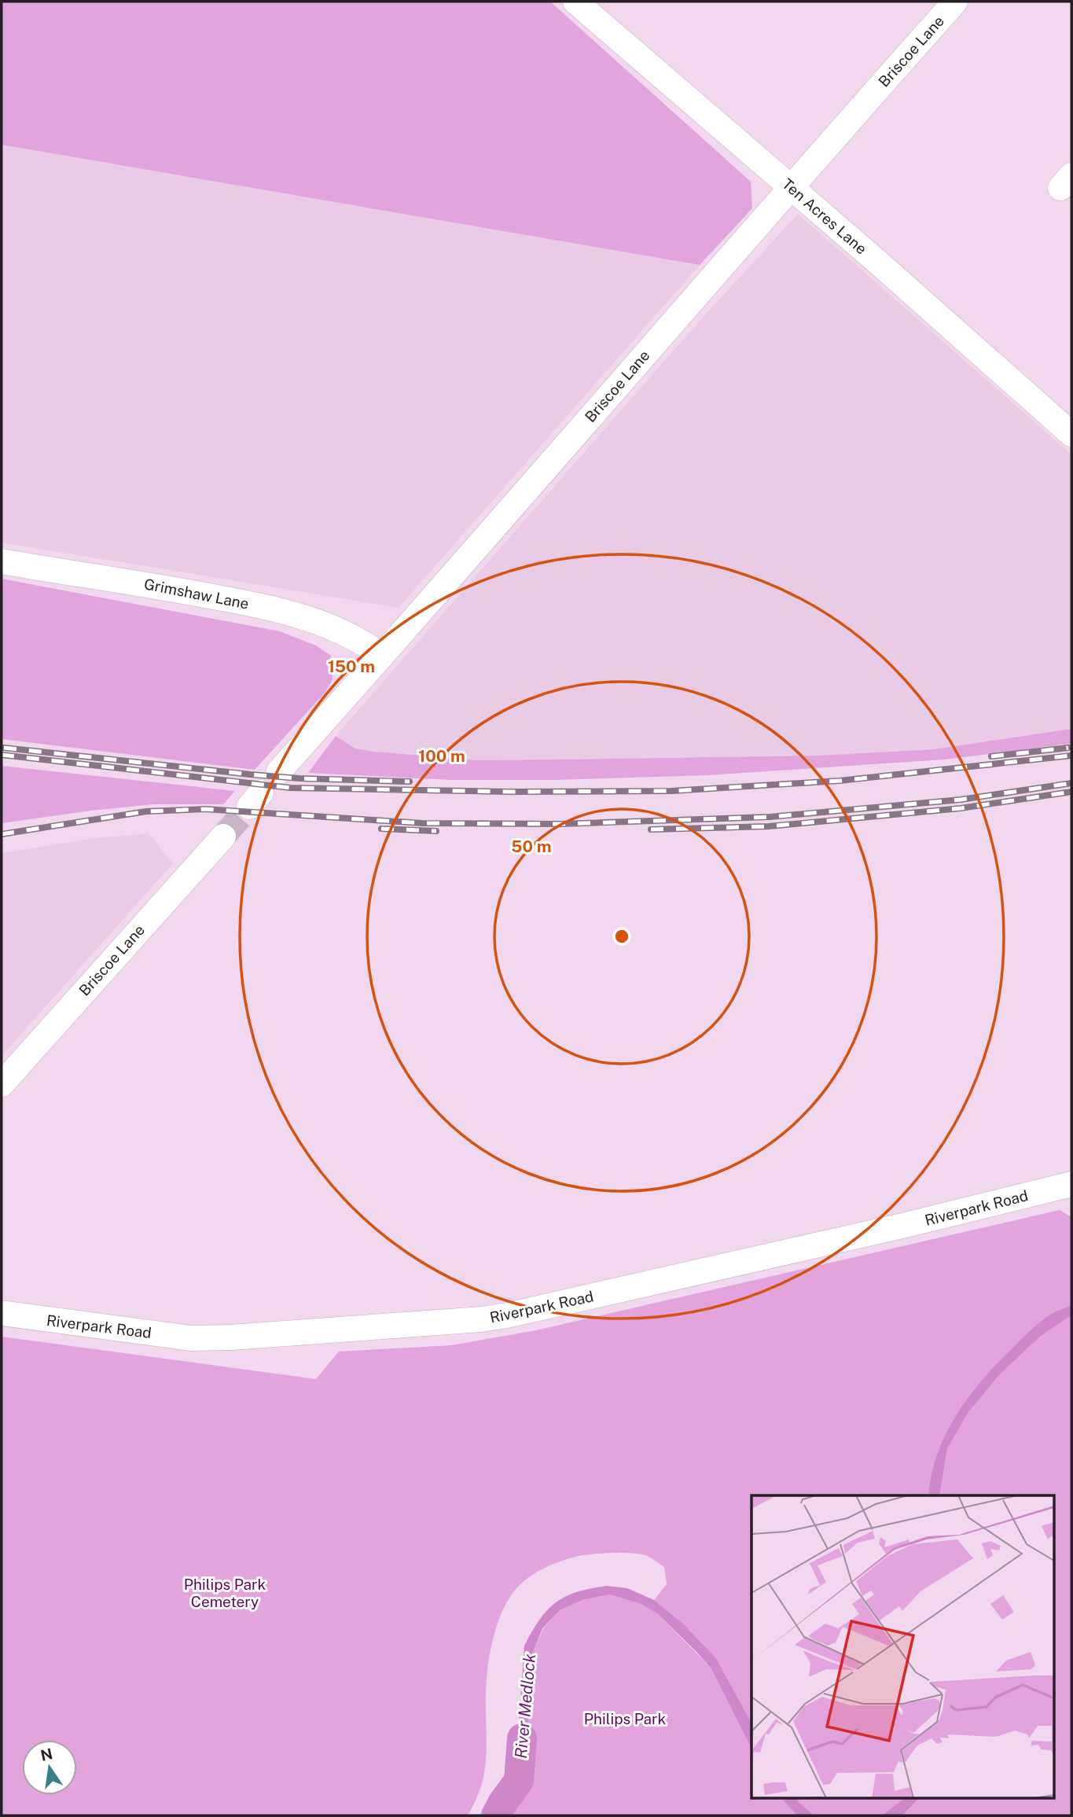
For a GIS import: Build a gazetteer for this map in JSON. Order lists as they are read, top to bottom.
{
  "streets": {
    "street": [
      "Briscoe Lane",
      "Ten Acres Lane",
      "Grimshaw Lane",
      "Riverpark Road"
    ]
  },
  "crossings": [
    ["Briscoe Lane", "Ten Acres Lane"],
    ["Briscoe Lane", "Grimshaw Lane"]
  ],
  "water": ["River Medlock"],
  "parks": ["Philips Park Cemetery", "Philips Park"],
  "north": "top",
  "rings": ["150 m", "100 m", "50 m"]
}
